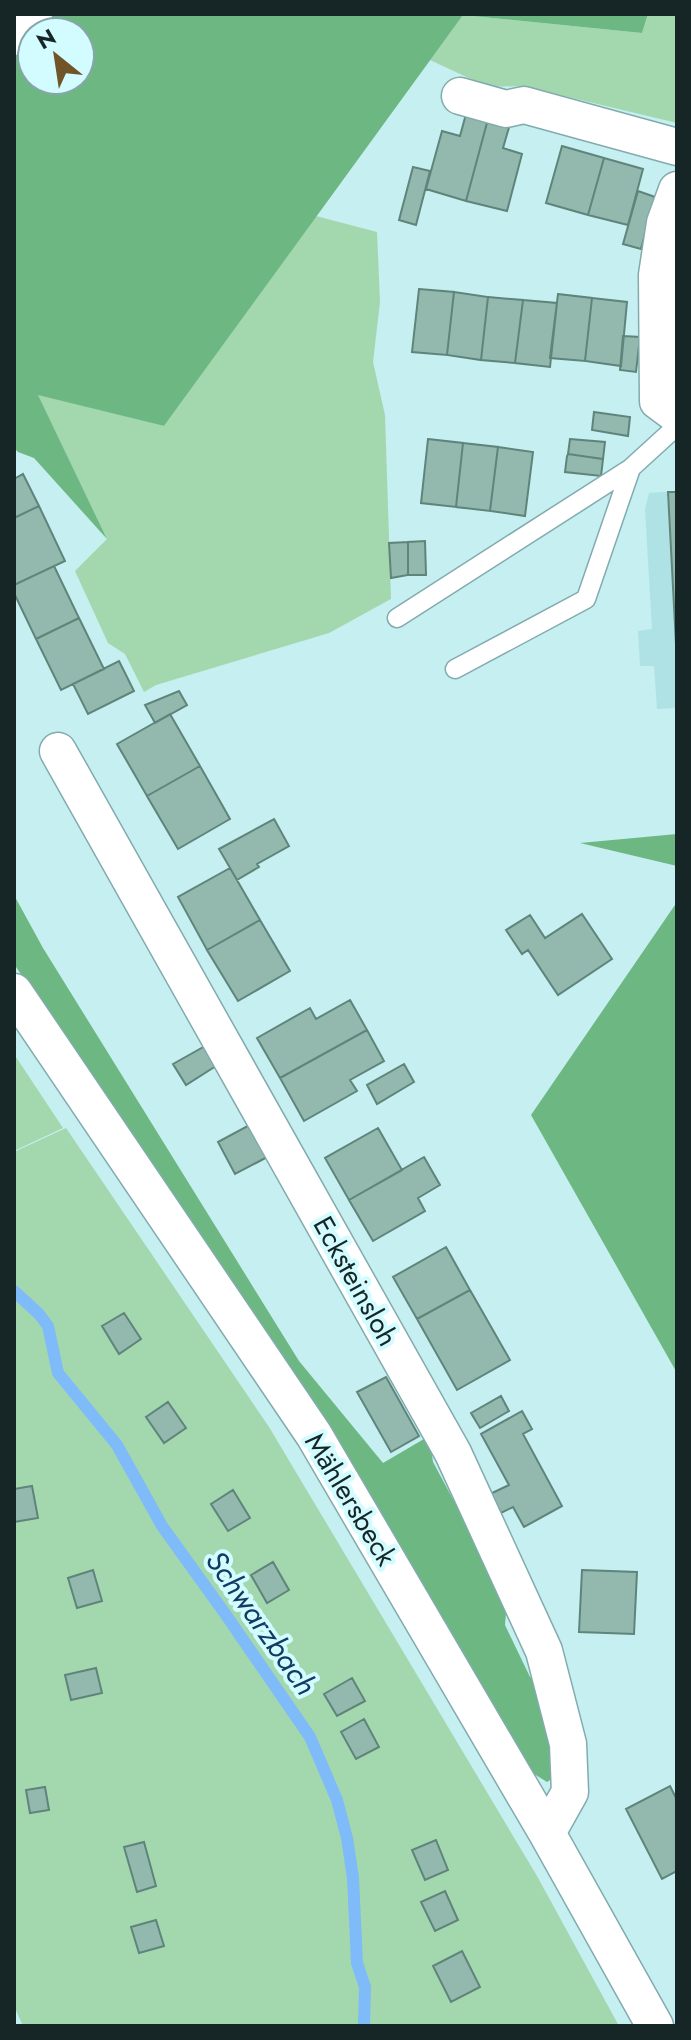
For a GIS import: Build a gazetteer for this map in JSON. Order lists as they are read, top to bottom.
{
  "streets": {
    "street": ["Ecksteinsloh", "Mählersbeck"]
  },
  "crossings": [
    ["Ecksteinsloh", "Mählersbeck"]
  ],
  "water": ["Schwarzbach"],
  "north": "top left"
}
